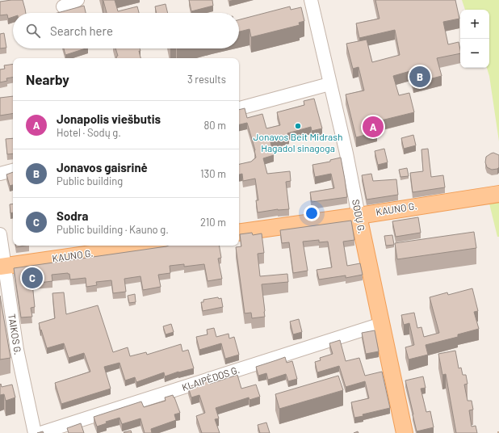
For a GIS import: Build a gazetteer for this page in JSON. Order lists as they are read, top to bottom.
{
  "streets": {
    "main road": ["KAUNO G.", "SODŲ G."],
    "street": ["TAIKOS G.", "KLAIPĖDOS G."]
  },
  "crossings": [
    ["KAUNO G.", "SODŲ G."],
    ["KAUNO G.", "TAIKOS G."],
    ["SODŲ G.", "KLAIPĖDOS G."]
  ],
  "places": ["Jonavos Beit Midrash Hagadol sinagoga"],
  "page": {
    "map_buttons": ["+", "−"],
    "search": "Search here",
    "heading": ["Nearby", "3 results"],
    "pins": ["B", "A", "C"],
    "list": [
      {
        "mark": "A",
        "name": "Jonapolis viešbutis",
        "note": "Hotel · Sodų g.",
        "value": "80 m"
      },
      {
        "mark": "B",
        "name": "Jonavos gaisrinė",
        "note": "Public building",
        "value": "130 m"
      },
      {
        "mark": "C",
        "name": "Sodra",
        "note": "Public building · Kauno g.",
        "value": "210 m"
      }
    ]
  }
}
